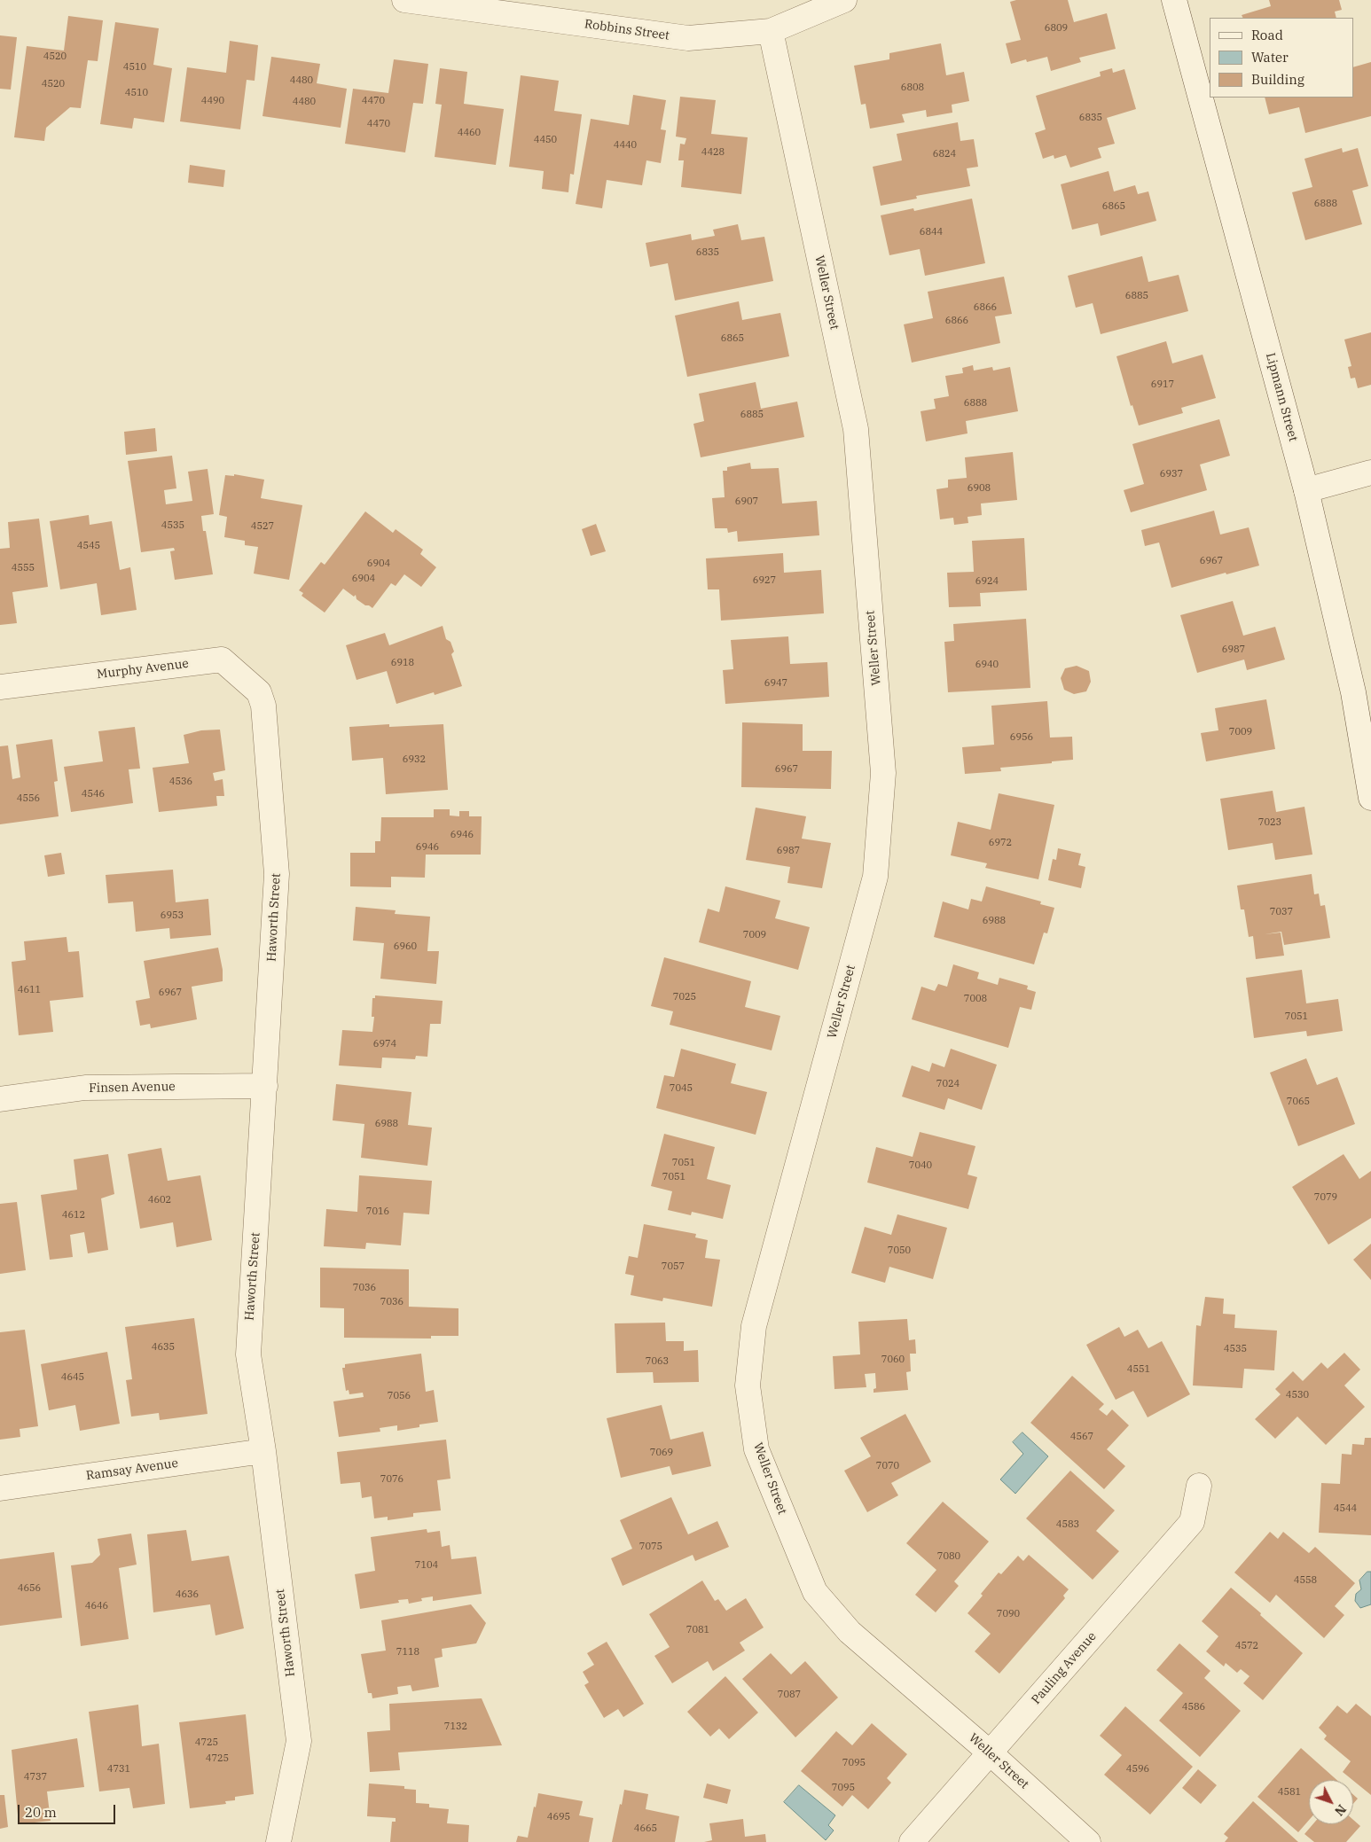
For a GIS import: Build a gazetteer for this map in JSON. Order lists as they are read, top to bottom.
{
  "streets": {
    "street": [
      "Robbins Street",
      "Weller Street",
      "Lipmann Street",
      "Murphy Avenue",
      "Haworth Street",
      "Finsen Avenue",
      "Ramsay Avenue",
      "Pauling Avenue"
    ]
  },
  "crossings": [
    ["Robbins Street", "Weller Street"],
    ["Weller Street", "Pauling Avenue"],
    ["Murphy Avenue", "Haworth Street"],
    ["Haworth Street", "Finsen Avenue"],
    ["Haworth Street", "Ramsay Avenue"]
  ],
  "house_numbers": [
    "6809",
    "4520",
    "4510",
    "4480",
    "4520",
    "6808",
    "4510",
    "4490",
    "4470",
    "4480",
    "6835",
    "4470",
    "4460",
    "4450",
    "4440",
    "4428",
    "6824",
    "6888",
    "6865",
    "6844",
    "6835",
    "6885",
    "6866",
    "6866",
    "6865",
    "6917",
    "6888",
    "6885",
    "6937",
    "6908",
    "6907",
    "4535",
    "4527",
    "4545",
    "6967",
    "6904",
    "4555",
    "6904",
    "6927",
    "6924",
    "6987",
    "6918",
    "6940",
    "6947",
    "7009",
    "6956",
    "6932",
    "6967",
    "4536",
    "4546",
    "4556",
    "7023",
    "6946",
    "6972",
    "6946",
    "6987",
    "7037",
    "6953",
    "6988",
    "7009",
    "6960",
    "4611",
    "6967",
    "7025",
    "7008",
    "7051",
    "6974",
    "7024",
    "7045",
    "7065",
    "6988",
    "7051",
    "7040",
    "7051",
    "7079",
    "4602",
    "7016",
    "4612",
    "7050",
    "7057",
    "7036",
    "7036",
    "4635",
    "4535",
    "7060",
    "7063",
    "4551",
    "4645",
    "4530",
    "7056",
    "4567",
    "7069",
    "7070",
    "7076",
    "4544",
    "4583",
    "7075",
    "7080",
    "7104",
    "4558",
    "4656",
    "4636",
    "4646",
    "7090",
    "7081",
    "4572",
    "7118",
    "7087",
    "4586",
    "7132",
    "4725",
    "4725",
    "7095",
    "4731",
    "4596",
    "4737",
    "7095",
    "4581",
    "4695",
    "4665"
  ],
  "legend": ["Road", "Water", "Building"],
  "scale_bar": "20 m",
  "north": "bottom right"
}
